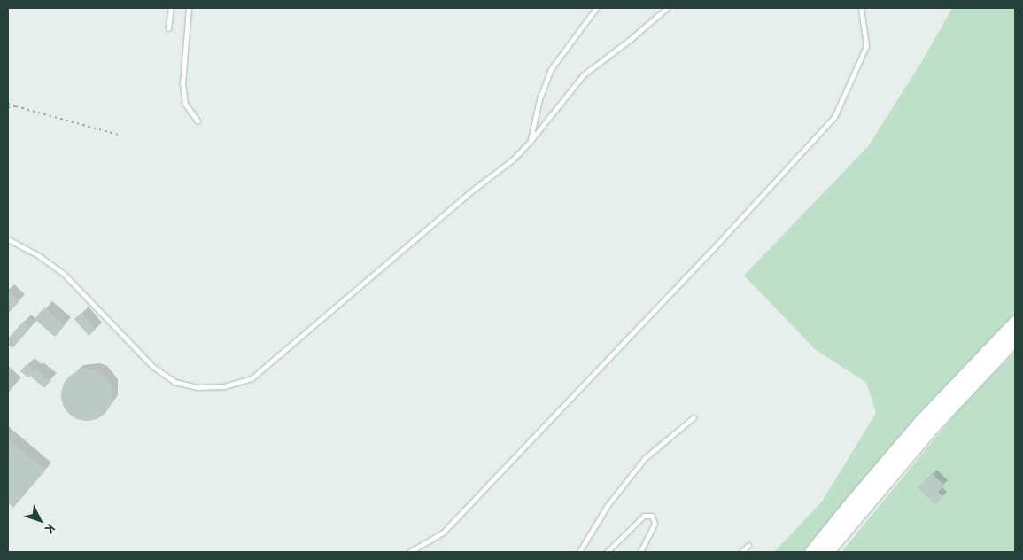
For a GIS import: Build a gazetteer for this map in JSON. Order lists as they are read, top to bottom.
{
  "north": "bottom right"
}
